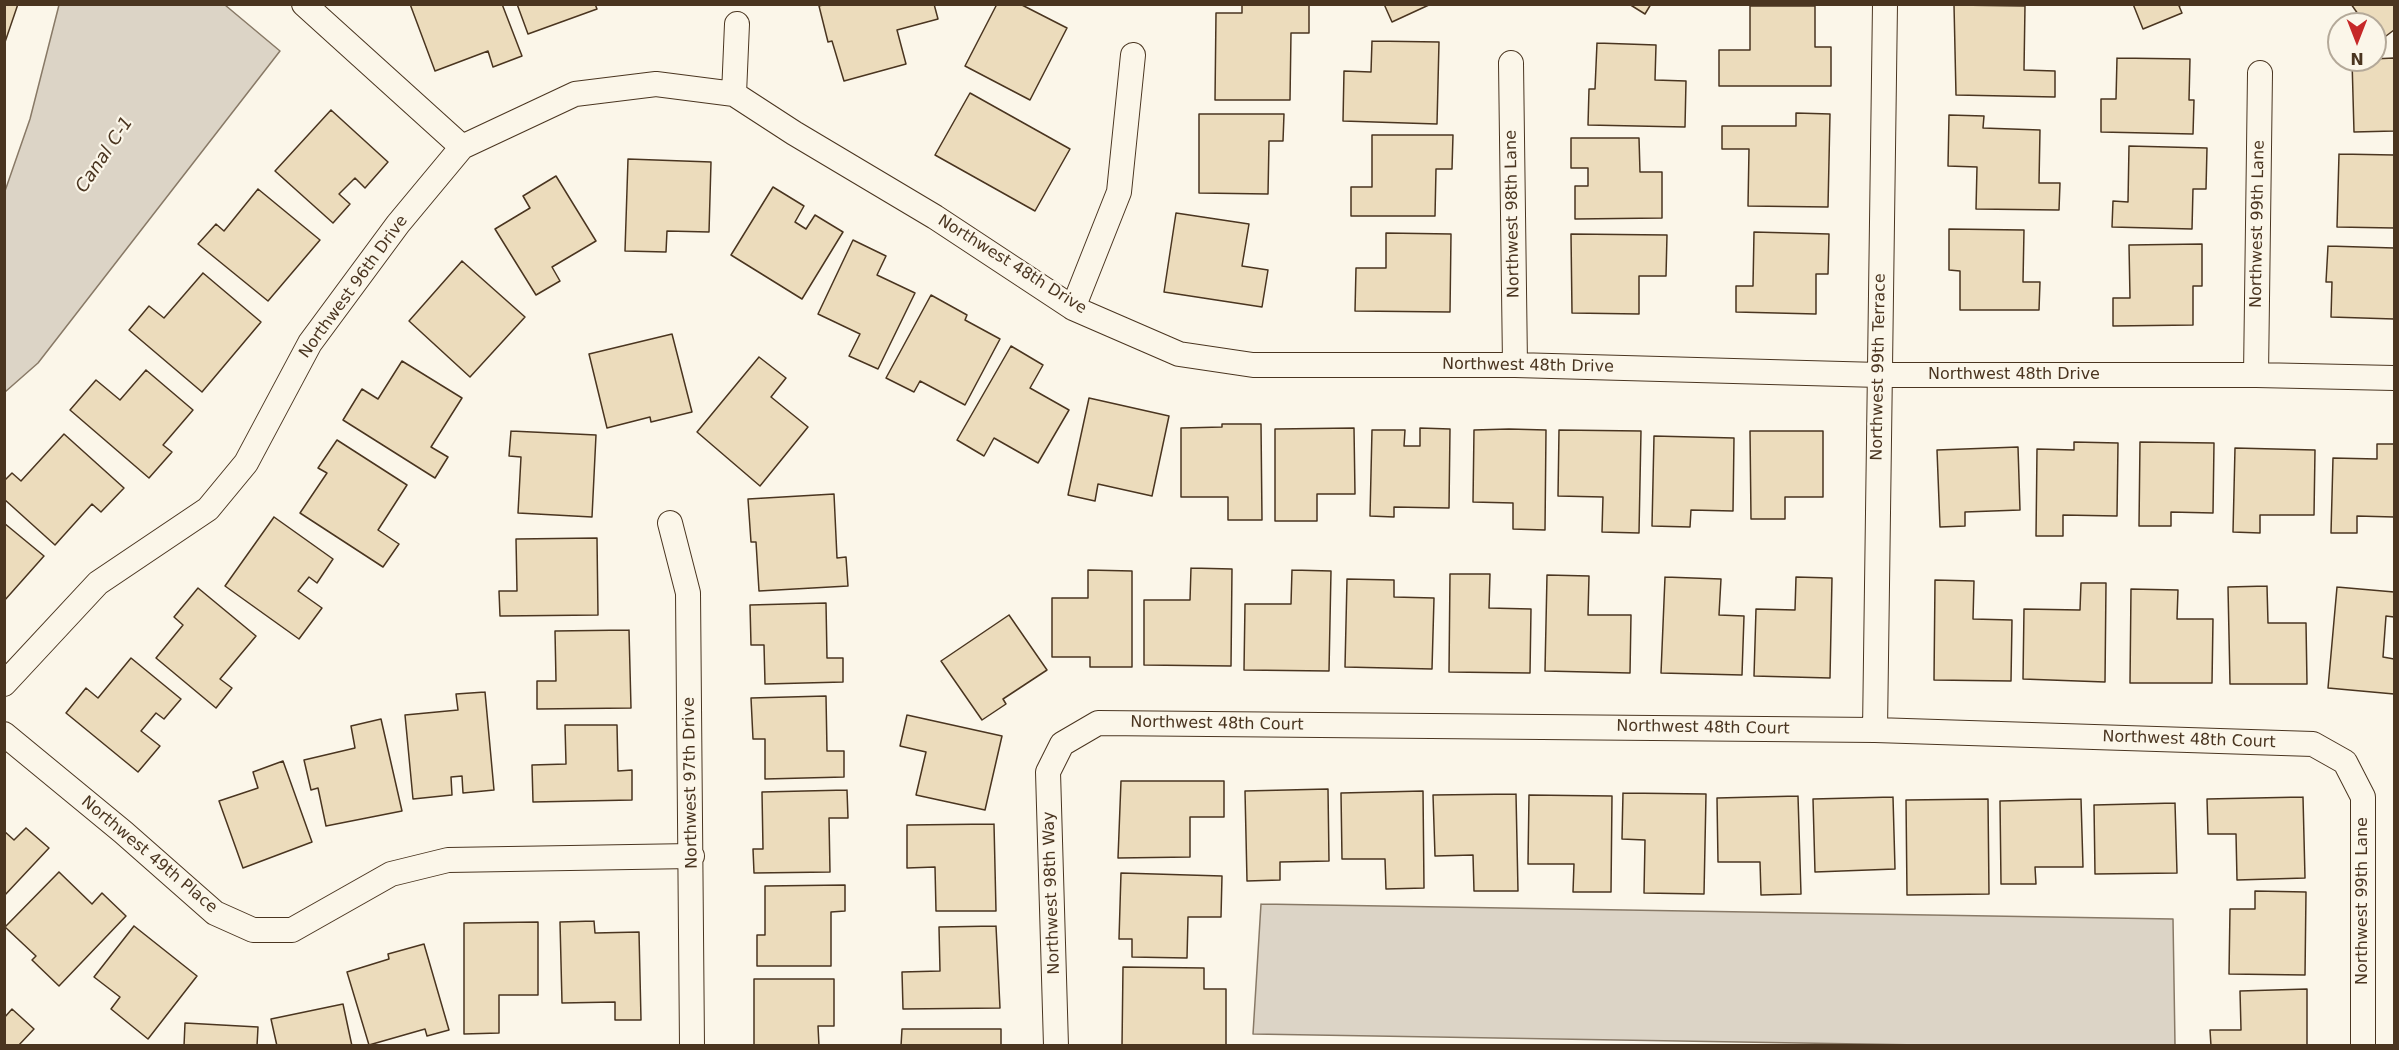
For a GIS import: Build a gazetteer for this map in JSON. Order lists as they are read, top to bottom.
{
  "streets": {
    "street": [
      "Northwest 98th Lane",
      "Northwest 99th Lane",
      "Northwest 48th Drive",
      "Northwest 96th Drive",
      "Northwest 99th Terrace",
      "Northwest 48th Court",
      "Northwest 97th Drive",
      "Northwest 49th Place",
      "Northwest 98th Way"
    ]
  },
  "crossings": [
    ["Northwest 98th Lane", "Northwest 48th Drive"],
    ["Northwest 99th Lane", "Northwest 48th Drive"],
    ["Northwest 99th Lane", "Northwest 48th Court"],
    ["Northwest 48th Drive", "Northwest 96th Drive"],
    ["Northwest 48th Drive", "Northwest 99th Terrace"],
    ["Northwest 99th Terrace", "Northwest 48th Court"],
    ["Northwest 48th Court", "Northwest 98th Way"],
    ["Northwest 97th Drive", "Northwest 49th Place"]
  ],
  "water": ["Canal C-1"],
  "north": "bottom"
}
